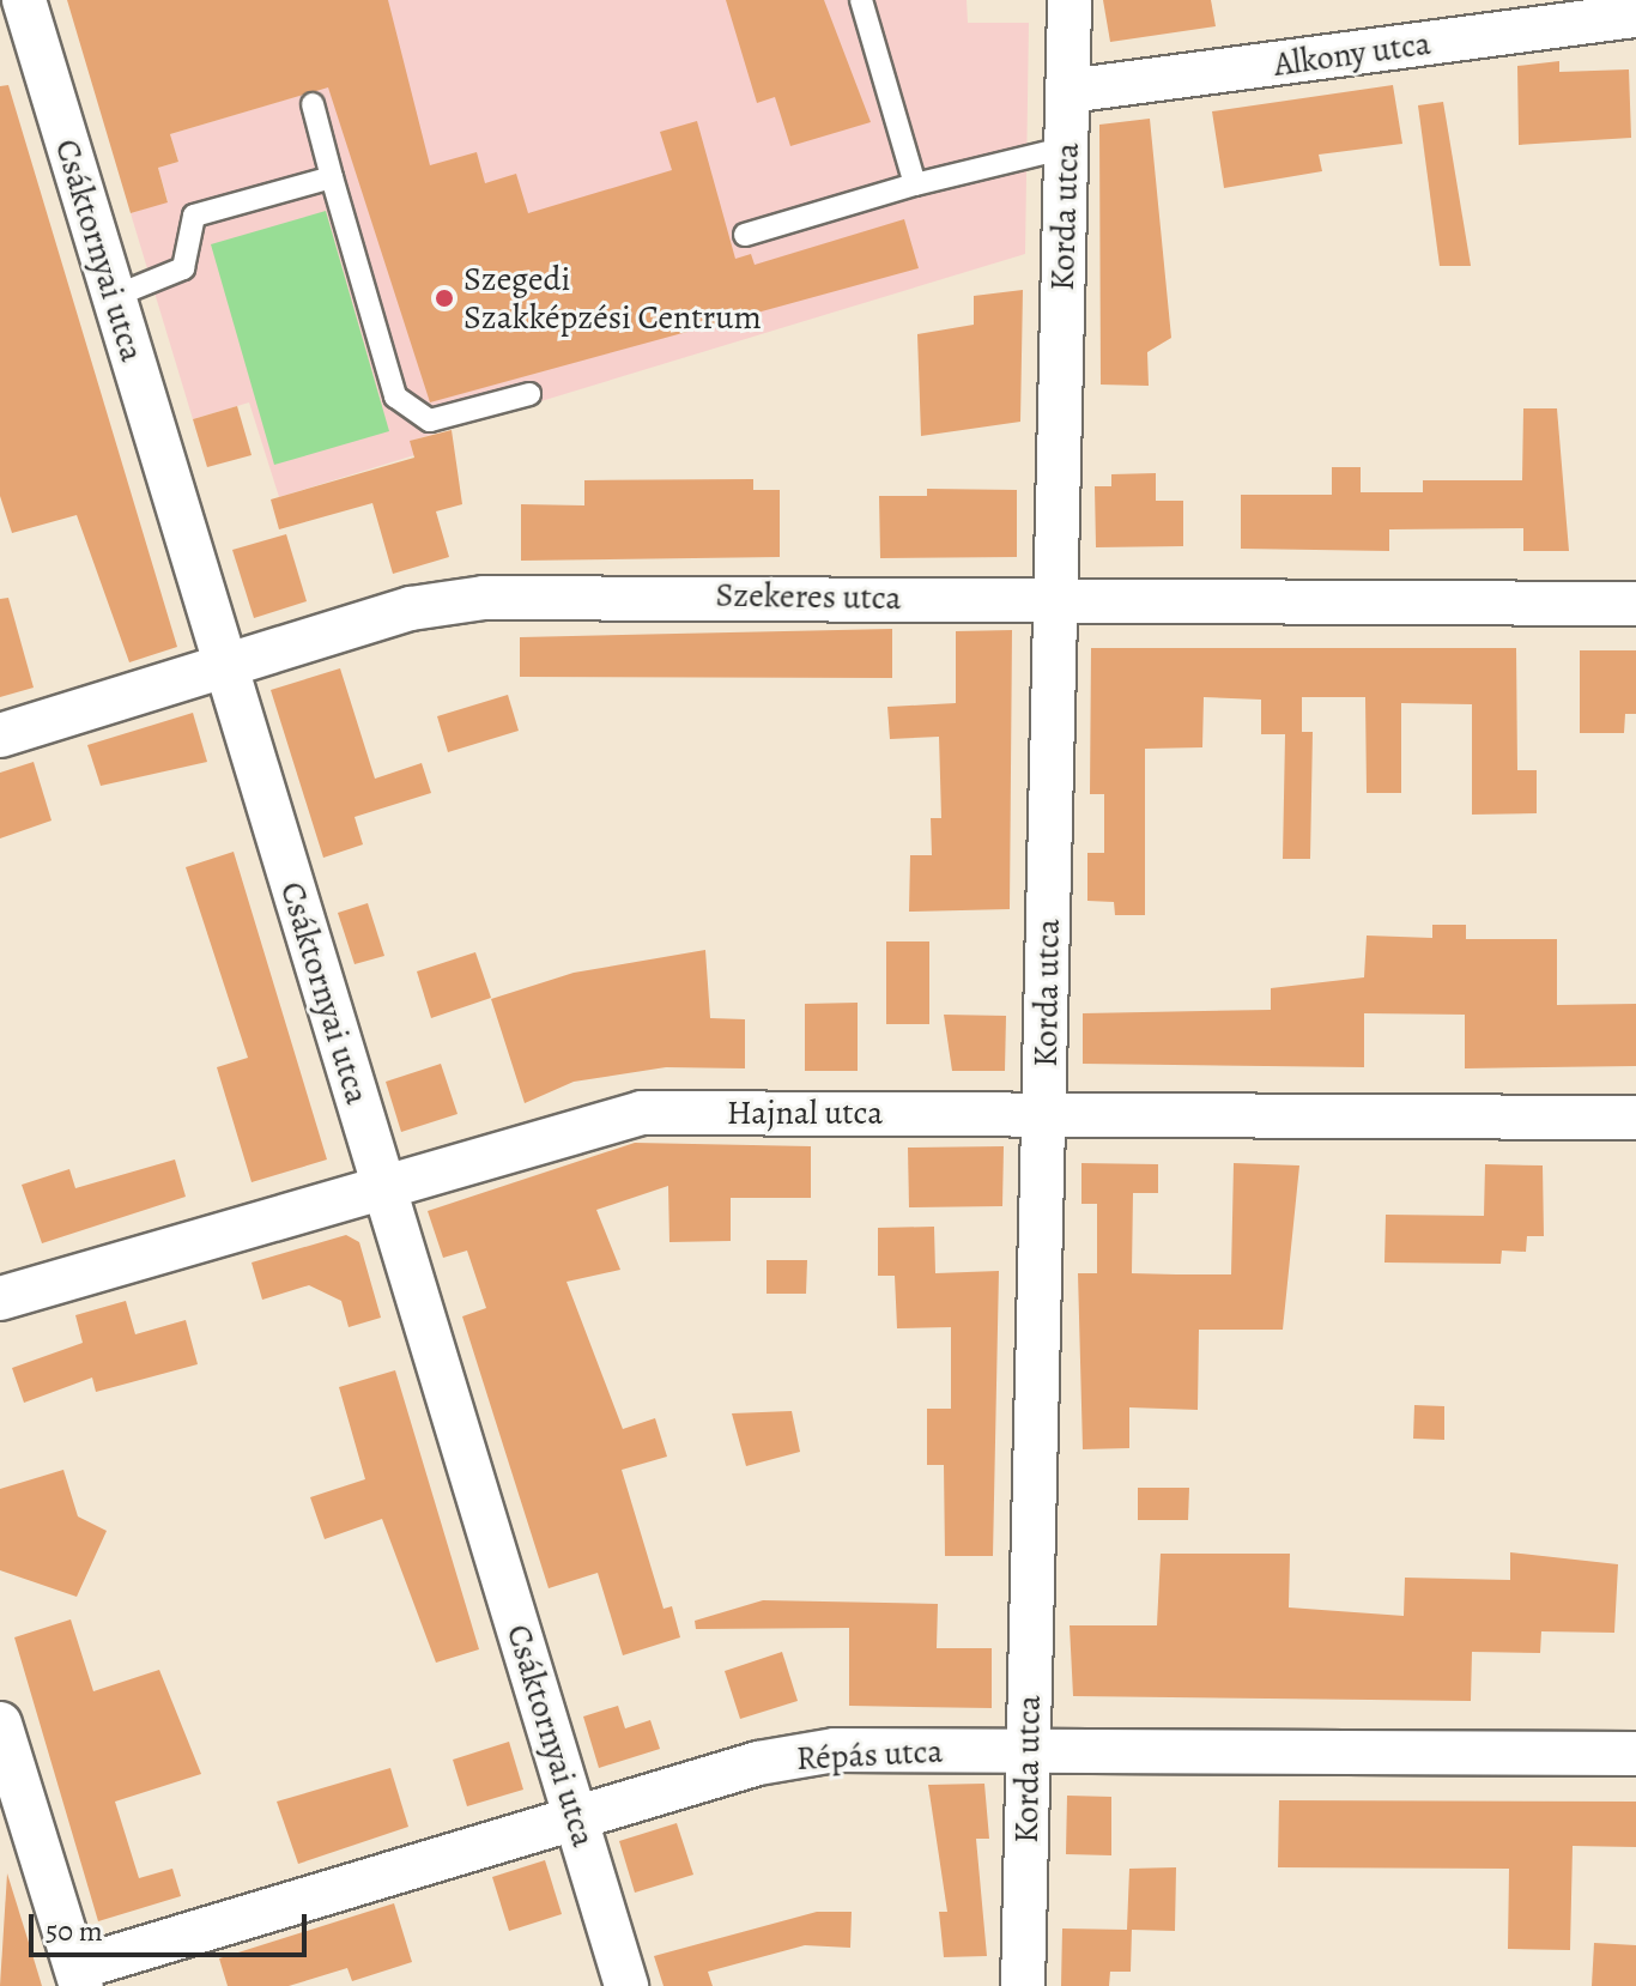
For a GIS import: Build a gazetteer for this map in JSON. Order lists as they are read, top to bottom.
{
  "streets": {
    "street": [
      "Alkony utca",
      "Korda utca",
      "Csáktornyai utca",
      "Szekeres utca",
      "Hajnal utca",
      "Répás utca"
    ]
  },
  "crossings": [
    ["Alkony utca", "Korda utca"],
    ["Korda utca", "Szekeres utca"],
    ["Korda utca", "Hajnal utca"],
    ["Korda utca", "Répás utca"],
    ["Csáktornyai utca", "Szekeres utca"],
    ["Csáktornyai utca", "Hajnal utca"],
    ["Csáktornyai utca", "Répás utca"]
  ],
  "places": ["Szegedi Szakképzési Centrum"],
  "scale_bar": "50 m"
}
